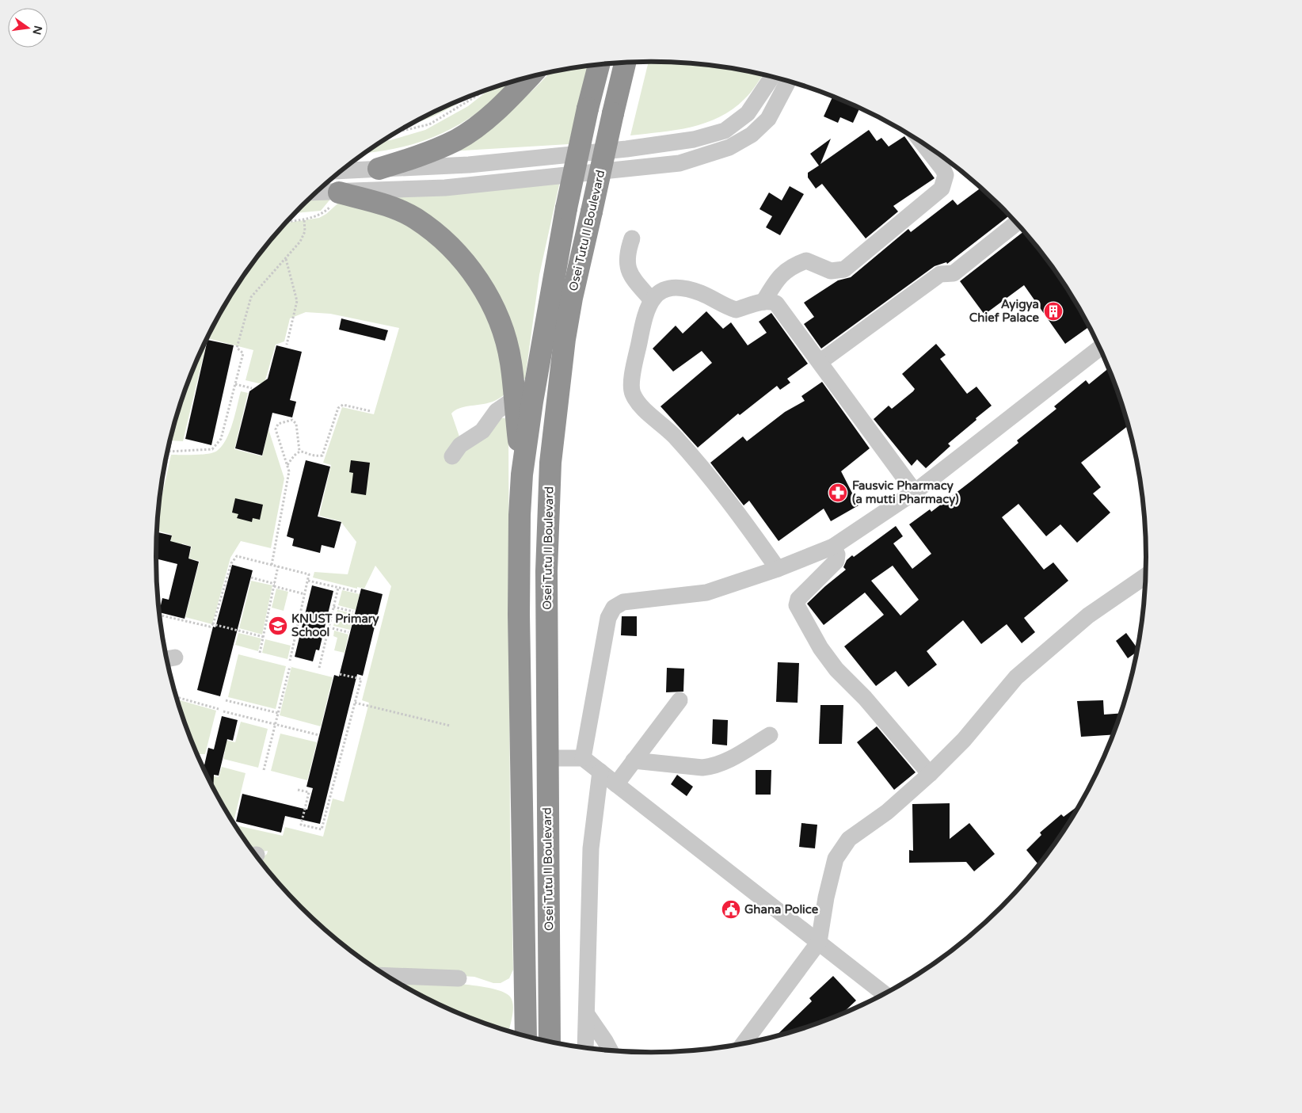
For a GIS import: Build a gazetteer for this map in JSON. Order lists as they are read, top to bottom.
{
  "streets": {
    "highway": ["Osei Tutu II Boulevard"]
  },
  "places": {
    "building": ["Ayigya Chief Palace"],
    "pharmacy": ["Fausvic Pharmacy (a mutti Pharmacy)"],
    "school or university": ["KNUST Primary School"],
    "public building": ["Ghana Police"]
  },
  "north": "right"
}
